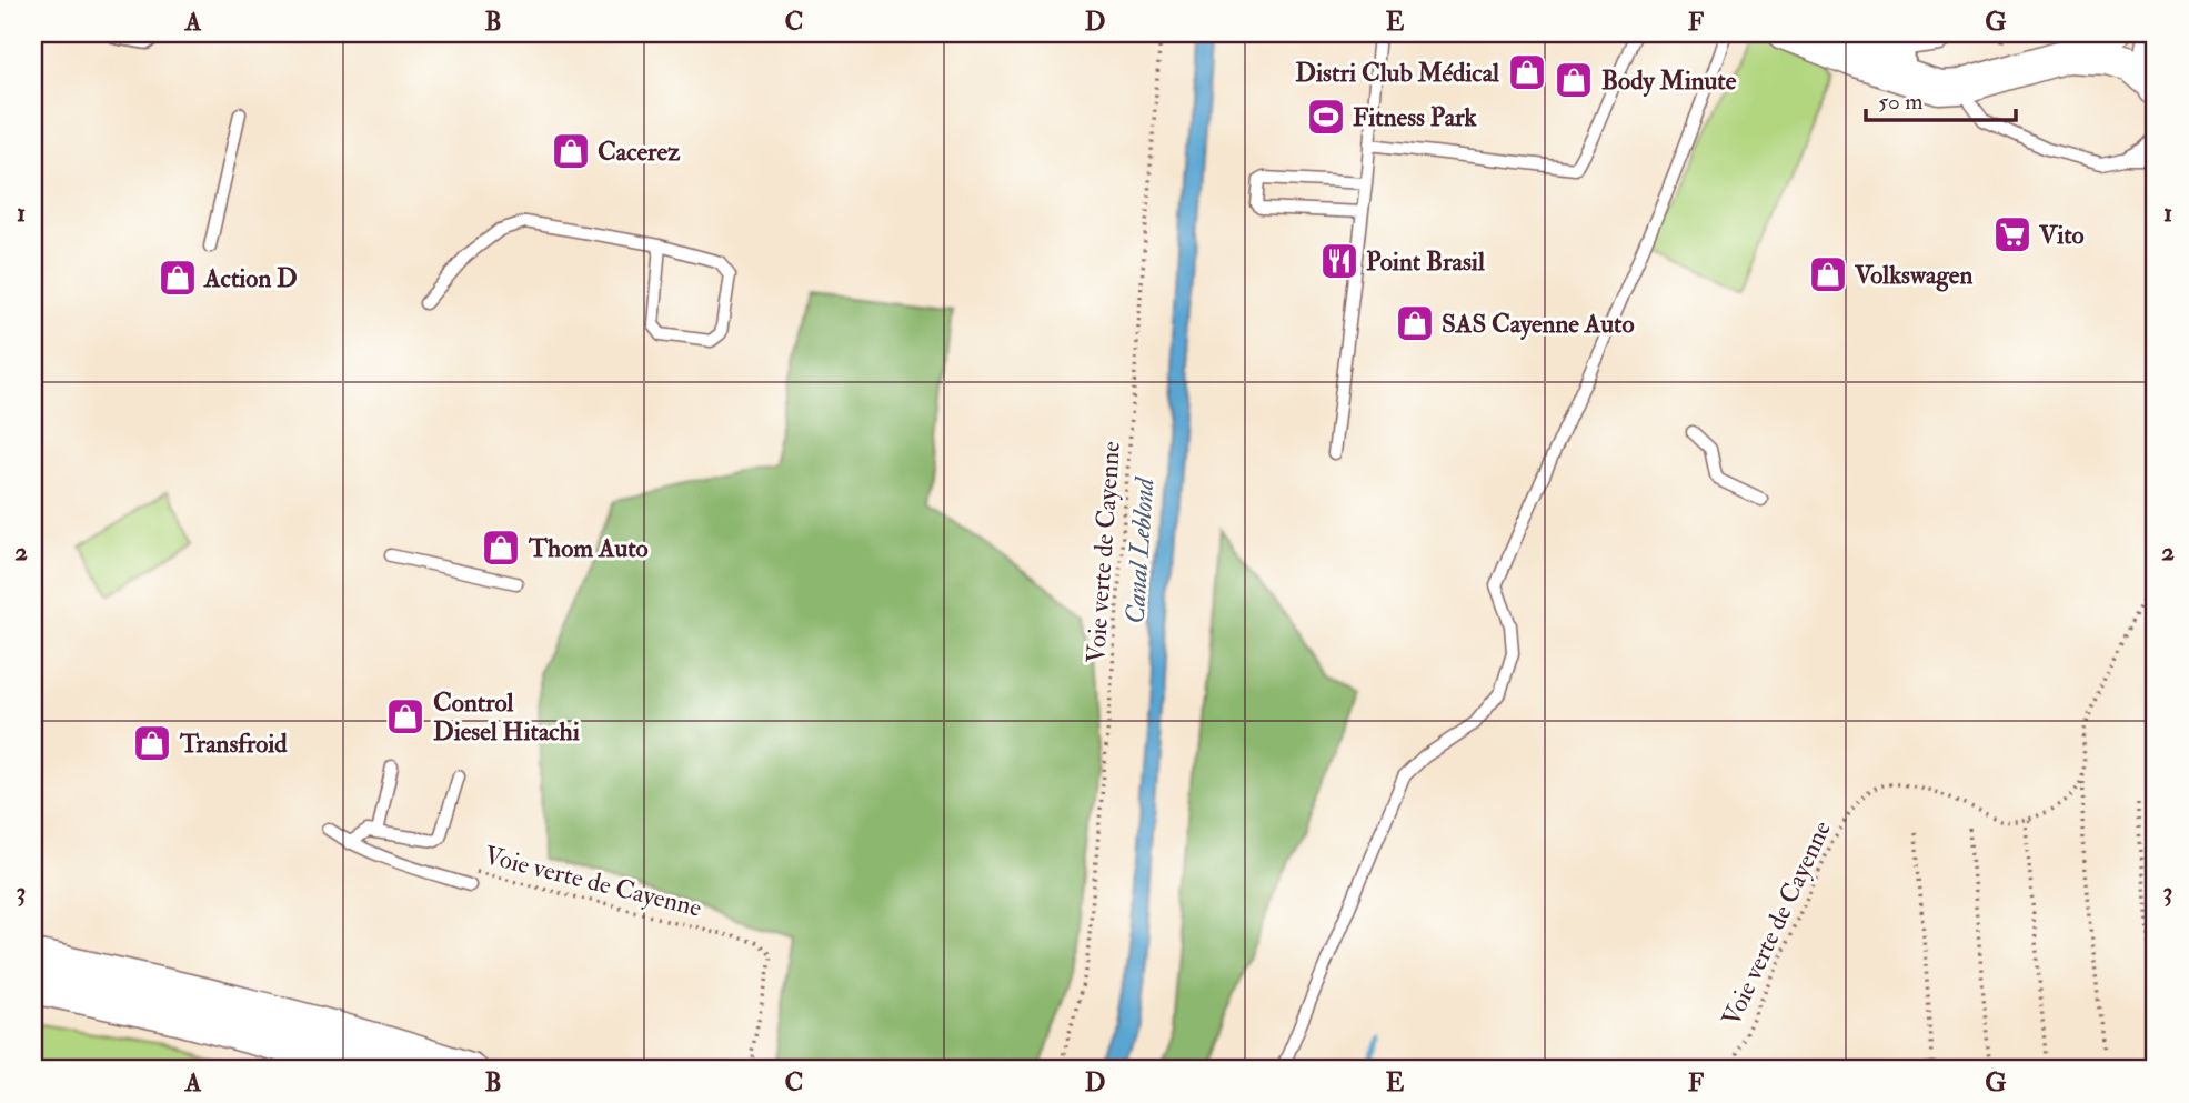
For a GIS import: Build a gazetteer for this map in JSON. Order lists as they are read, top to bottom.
{
  "streets": {
    "path": ["Voie verte de Cayenne"]
  },
  "water": ["Canal Leblond"],
  "places": {
    "shop": [
      "Distri Club Médical",
      "Body Minute",
      "Cacerez",
      "Volkswagen",
      "Action D",
      "SAS Cayenne Auto",
      "Thom Auto",
      "Control Diesel Hitachi",
      "Transfroid"
    ],
    "sports": ["Fitness Park"],
    "supermarket": ["Vito"],
    "restaurant": ["Point Brasil"]
  },
  "scale_bar": "50 m",
  "grid": {
    "columns": [
      "A",
      "B",
      "C",
      "D",
      "E",
      "F",
      "G"
    ],
    "rows": ["1", "2", "3"]
  }
}
